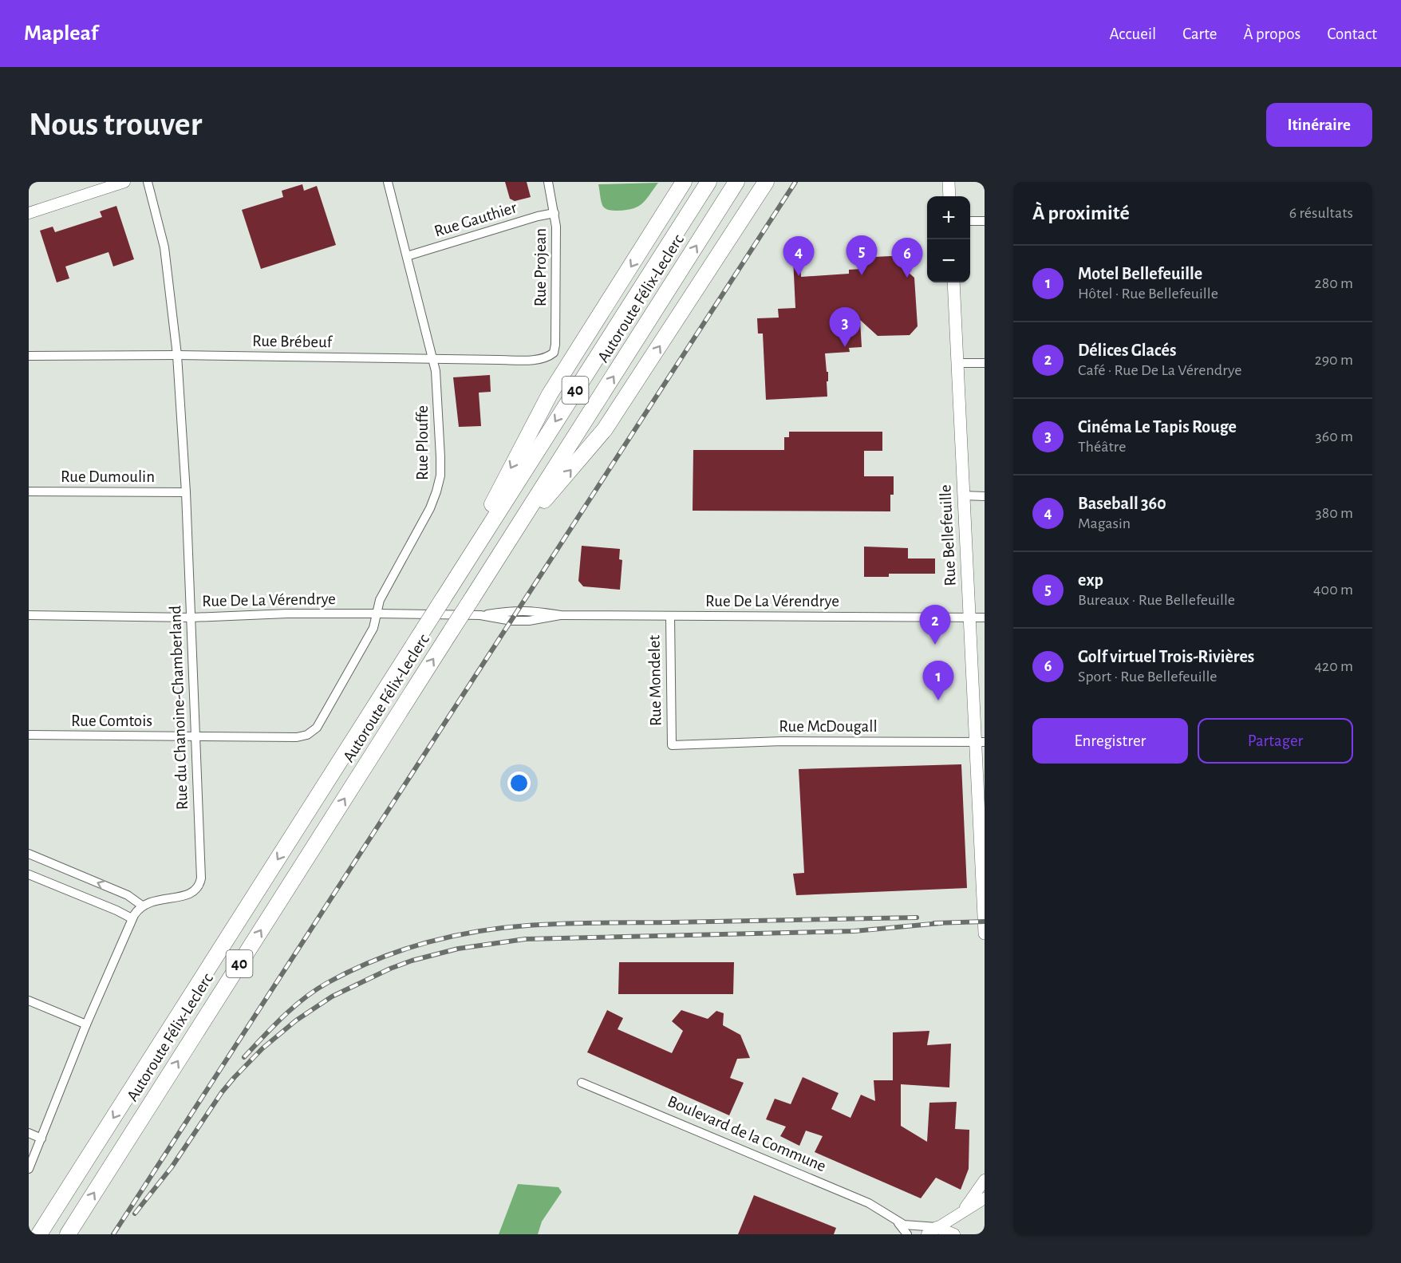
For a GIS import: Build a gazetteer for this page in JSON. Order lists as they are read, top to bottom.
{
  "streets": {
    "highway": ["Autoroute Félix-Leclerc", "40"],
    "main road": ["Rue Bellefeuille"],
    "street": [
      "Rue Gauthier",
      "Rue Projean",
      "Rue Brébeuf",
      "Rue Plouffe",
      "Rue Dumoulin",
      "Rue De La Vérendrye",
      "Rue Mondelet",
      "Rue du Chanoine-Chamberland",
      "Rue Comtois",
      "Rue McDougall",
      "Boulevard de la Commune"
    ]
  },
  "crossings": [
    ["Rue Gauthier", "Rue Projean"],
    ["Rue Gauthier", "Rue Plouffe"],
    ["Rue Projean", "Rue Brébeuf"],
    ["Rue Brébeuf", "Rue Plouffe"],
    ["Rue Brébeuf", "Rue du Chanoine-Chamberland"],
    ["Rue Plouffe", "Rue De La Vérendrye"],
    ["Rue Plouffe", "Rue Comtois"],
    ["Rue Dumoulin", "Rue du Chanoine-Chamberland"],
    ["Rue Bellefeuille", "Rue De La Vérendrye"],
    ["Rue Bellefeuille", "Rue McDougall"],
    ["Rue De La Vérendrye", "Rue Mondelet"],
    ["Rue De La Vérendrye", "Rue du Chanoine-Chamberland"],
    ["Rue Mondelet", "Rue McDougall"],
    ["Rue du Chanoine-Chamberland", "Rue Comtois"]
  ],
  "page": {
    "header": "Mapleaf",
    "nav": [
      "Accueil",
      "Carte",
      "À propos",
      "Contact"
    ],
    "buttons": [
      "Itinéraire",
      ["Enregistrer", "Partager"]
    ],
    "title": "Nous trouver",
    "heading": ["À proximité", "6 résultats"],
    "map_buttons": ["+", "−"],
    "pins": [
      "5",
      "4",
      "6",
      "3",
      "2",
      "1"
    ],
    "list": [
      {
        "mark": "1",
        "name": "Motel Bellefeuille",
        "note": "Hôtel · Rue Bellefeuille",
        "value": "280 m"
      },
      {
        "mark": "2",
        "name": "Délices Glacés",
        "note": "Café · Rue De La Vérendrye",
        "value": "290 m"
      },
      {
        "mark": "3",
        "name": "Cinéma Le Tapis Rouge",
        "note": "Théâtre",
        "value": "360 m"
      },
      {
        "mark": "4",
        "name": "Baseball 360",
        "note": "Magasin",
        "value": "380 m"
      },
      {
        "mark": "5",
        "name": "exp",
        "note": "Bureaux · Rue Bellefeuille",
        "value": "400 m"
      },
      {
        "mark": "6",
        "name": "Golf virtuel Trois-Rivières",
        "note": "Sport · Rue Bellefeuille",
        "value": "420 m"
      }
    ]
  }
}
